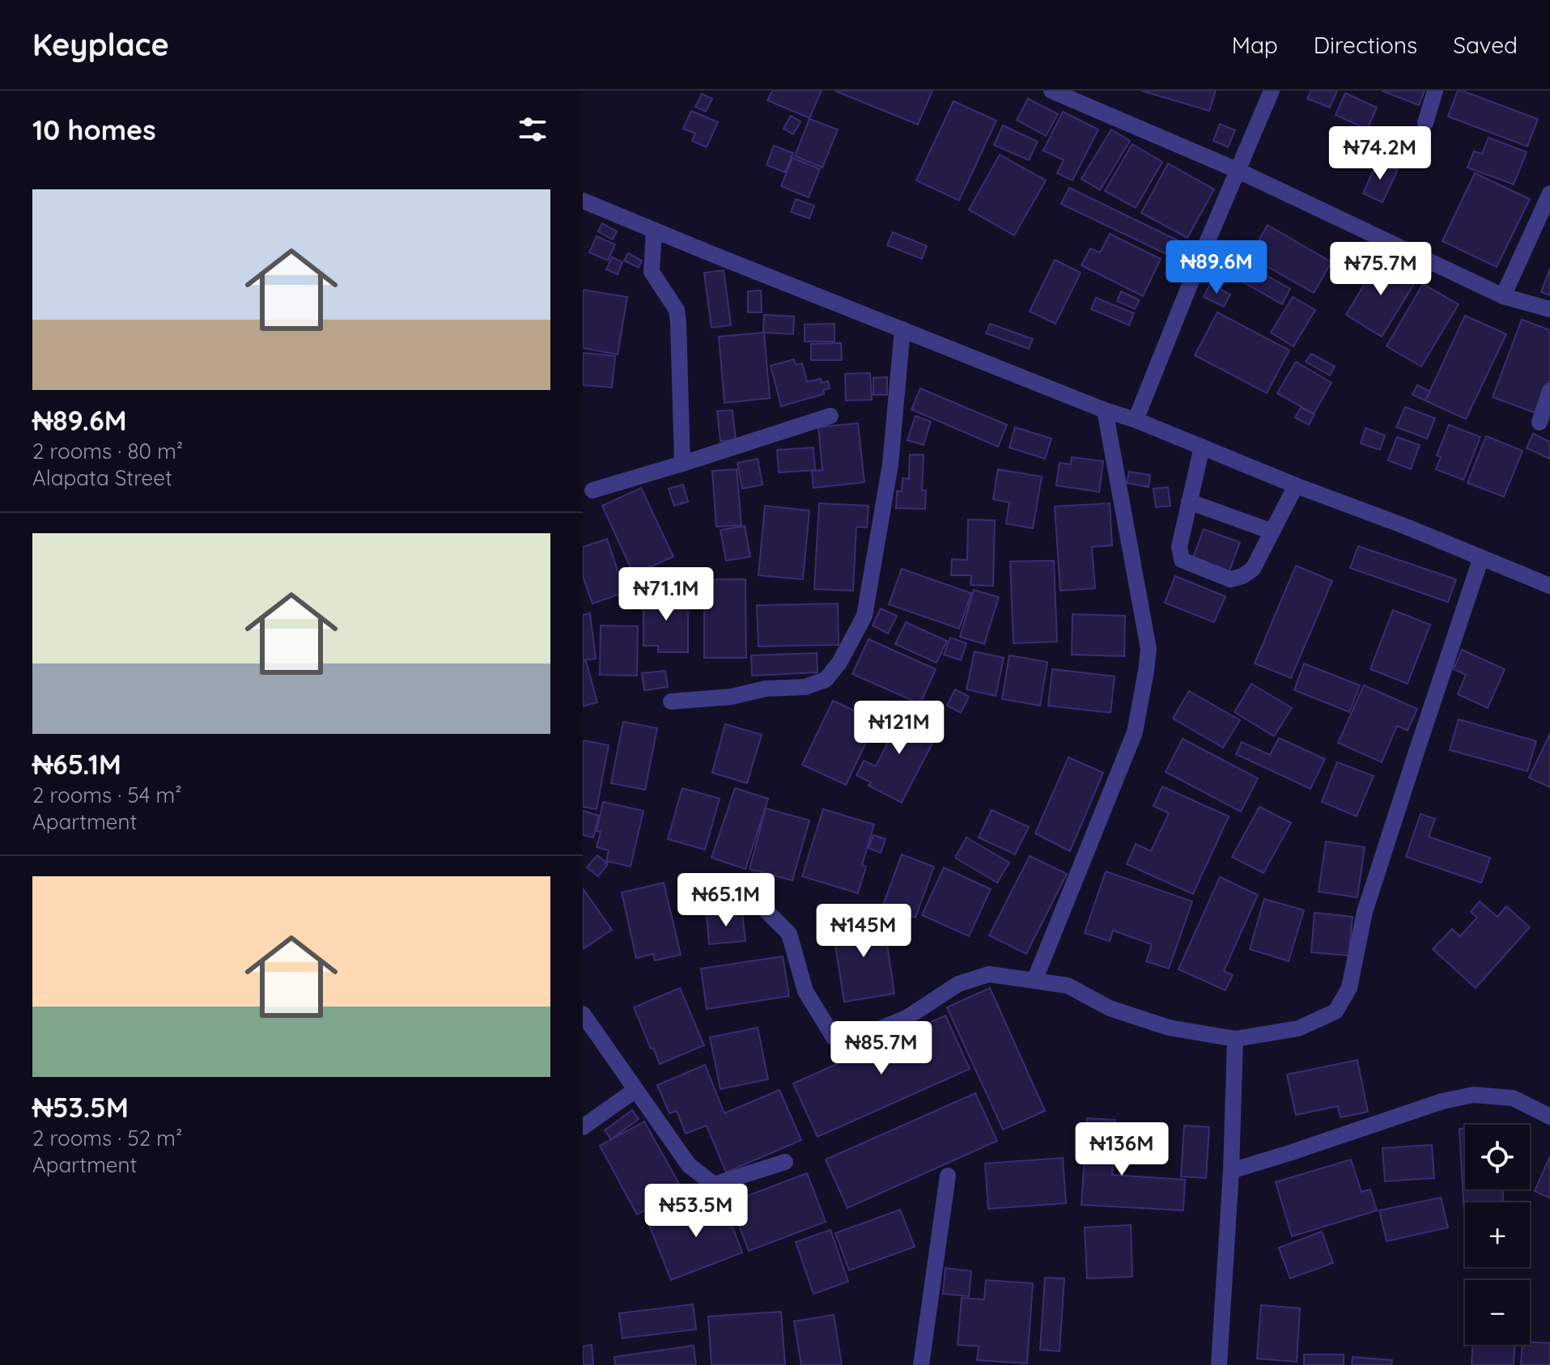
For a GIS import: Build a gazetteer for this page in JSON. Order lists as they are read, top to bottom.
{
  "page": {
    "header": "Keyplace",
    "nav": ["Map", "Directions", "Saved"],
    "heading": "10 homes",
    "price": [
      "₦74.2M",
      "₦89.6M",
      "₦75.7M",
      "₦71.1M",
      "₦121M",
      "₦65.1M",
      "₦145M",
      "₦85.7M",
      "₦136M",
      "₦53.5M"
    ],
    "list": [
      {
        "name": "₦89.6M",
        "note": "2 rooms · 80 m² · Alapata Street"
      },
      {
        "name": "₦65.1M",
        "note": "2 rooms · 54 m² · Apartment"
      },
      {
        "name": "₦53.5M",
        "note": "2 rooms · 52 m² · Apartment"
      }
    ],
    "map_buttons": ["+", "−"]
  }
}
